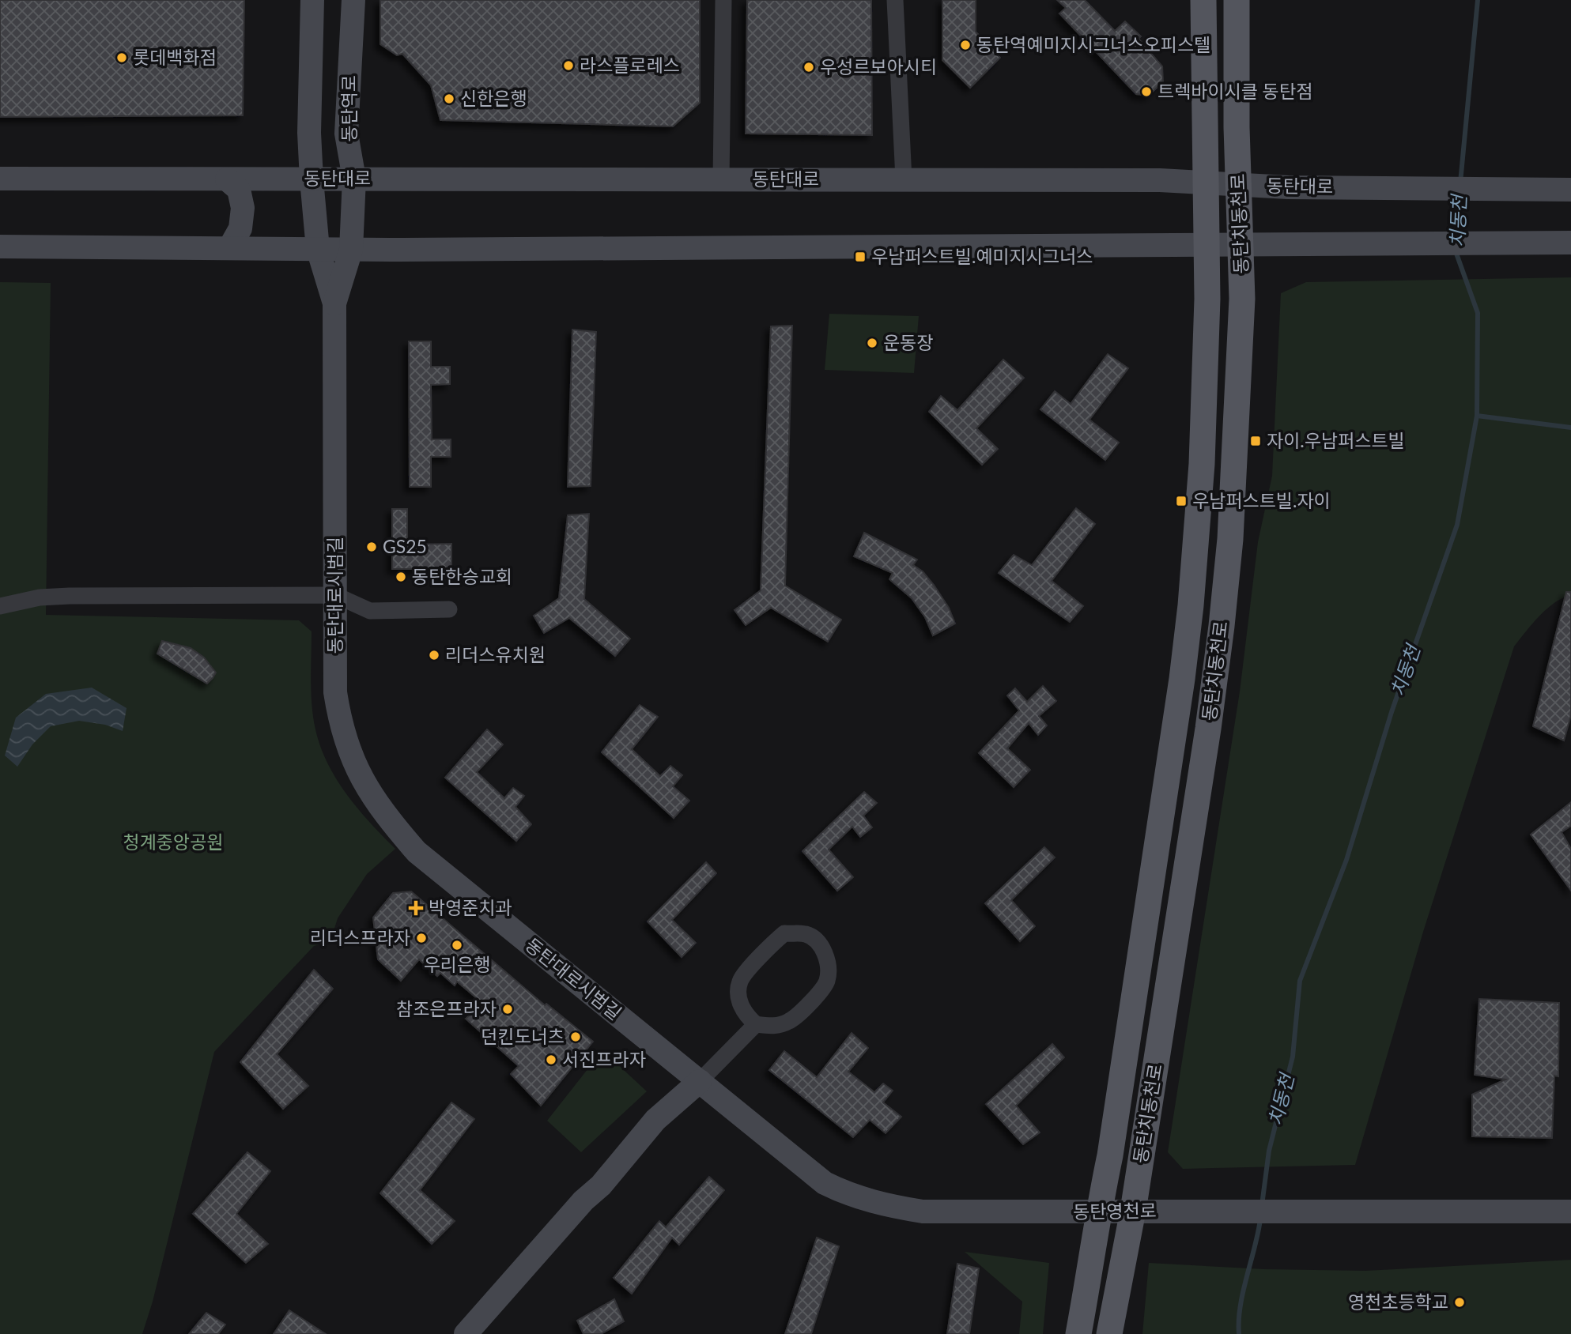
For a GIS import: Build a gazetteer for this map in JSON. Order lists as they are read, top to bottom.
{
  "streets": {
    "main road": [
      "동탄역로",
      "동탄대로",
      "동탄치동천로",
      "동탄대로시범길",
      "동탄영천로"
    ]
  },
  "crossings": [
    ["동탄역로", "동탄대로"],
    ["동탄역로", "동탄대로시범길"],
    ["동탄대로", "동탄치동천로"],
    ["동탄대로", "동탄대로시범길"],
    ["동탄치동천로", "동탄영천로"],
    ["동탄대로시범길", "동탄영천로"]
  ],
  "water": ["치동천"],
  "parks": ["청계중앙공원"],
  "places": {
    "other": [
      "동탄역예미지시그너스오피스텔",
      "롯데백화점",
      "라스플로레스",
      "우성르보아시티",
      "트렉바이시클 동탄점",
      "신한은행",
      "운동장",
      "GS25",
      "동탄한승교회",
      "리더스유치원",
      "리더스프라자",
      "우리은행",
      "참조은프라자",
      "던킨도너츠",
      "서진프라자",
      "영천초등학교"
    ],
    "transit": ["우남퍼스트빌.예미지시그너스", "자이.우남퍼스트빌", "우남퍼스트빌.자이"],
    "health": ["박영준치과"]
  }
}
